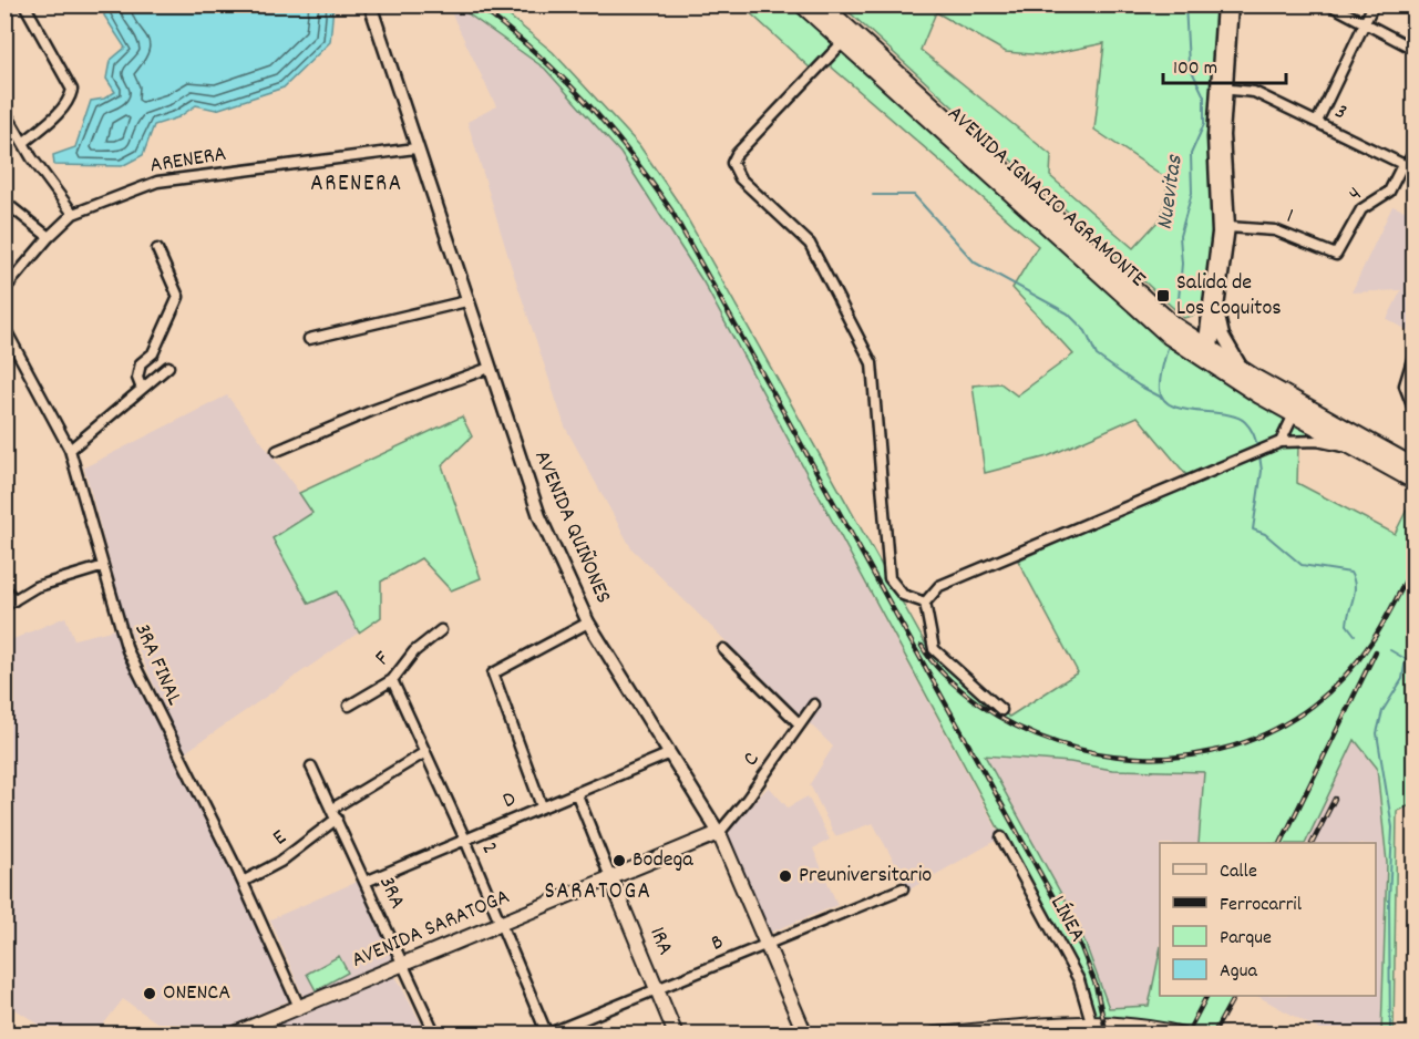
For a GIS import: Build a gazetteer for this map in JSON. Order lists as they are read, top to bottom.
{
  "streets": {
    "main road": [
      "AVENIDA IGNACIO AGRAMONTE",
      "AVENIDA QUIÑONES",
      "AVENIDA SARATOGA",
      "1RA"
    ],
    "street": [
      "3",
      "ARENERA",
      "4",
      "1",
      "F",
      "3RA FINAL",
      "C",
      "D",
      "E",
      "2",
      "3RA",
      "LÍNEA",
      "B"
    ]
  },
  "crossings": [
    ["3", "4"],
    ["ARENERA", "AVENIDA QUIÑONES"],
    ["4", "1"],
    ["AVENIDA QUIÑONES", "C"],
    ["AVENIDA QUIÑONES", "D"],
    ["AVENIDA QUIÑONES", "AVENIDA SARATOGA"],
    ["AVENIDA QUIÑONES", "B"],
    ["F", "2"],
    ["3RA FINAL", "E"],
    ["3RA FINAL", "AVENIDA SARATOGA"],
    ["C", "AVENIDA SARATOGA"],
    ["D", "2"],
    ["D", "3RA"],
    ["D", "1RA"],
    ["E", "2"],
    ["E", "3RA"],
    ["2", "AVENIDA SARATOGA"],
    ["2", "B"],
    ["3RA", "AVENIDA SARATOGA"],
    ["AVENIDA SARATOGA", "1RA"],
    ["1RA", "B"]
  ],
  "districts": ["ARENERA", "SARATOGA"],
  "water": ["Nuevitas"],
  "places": {
    "transit": ["Salida de Los Coquitos"],
    "other": ["Bodega", "Preuniversitario", "ONENCA"]
  },
  "legend": [
    "Calle",
    "Ferrocarril",
    "Parque",
    "Agua"
  ],
  "scale_bar": "100 m"
}
